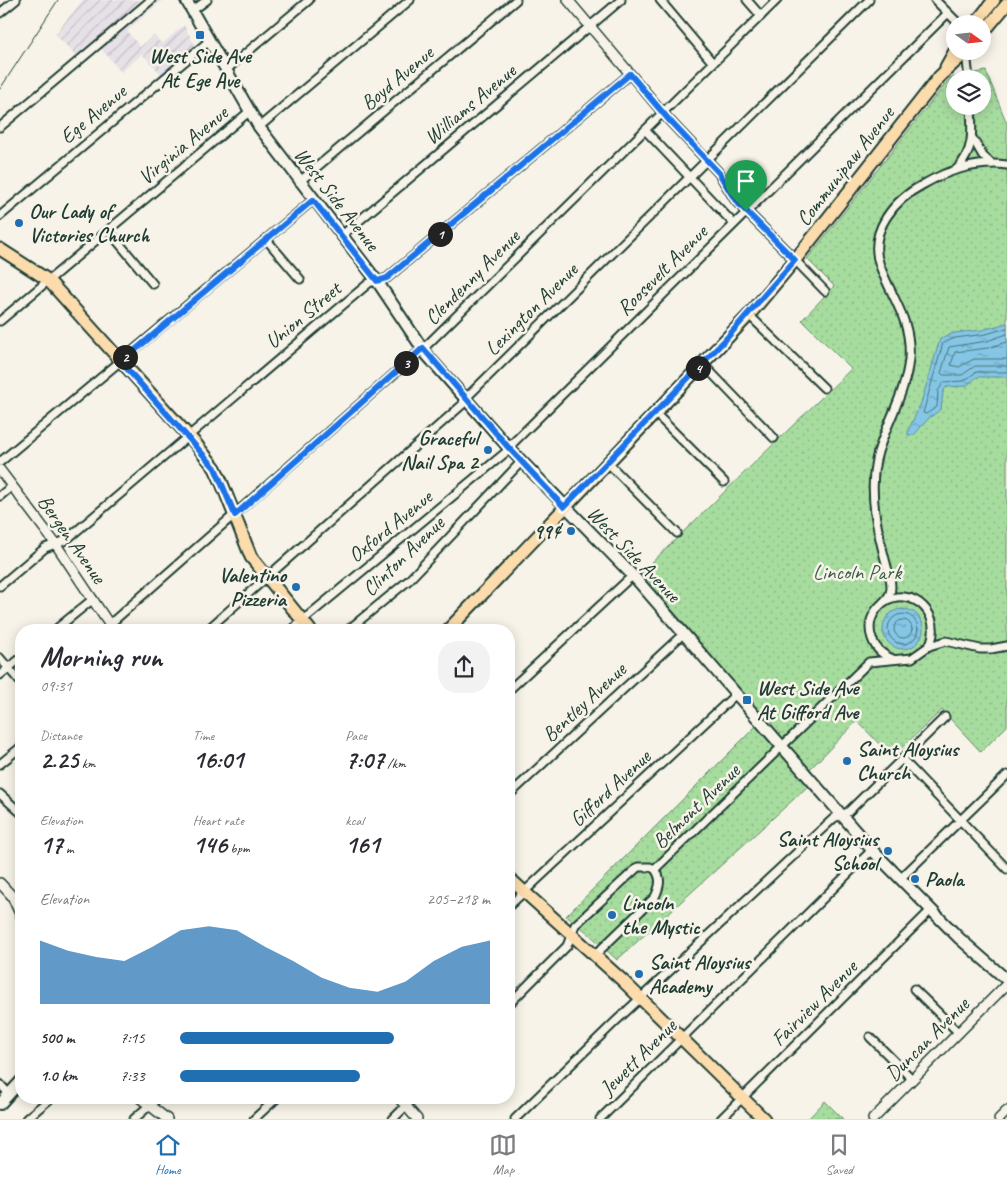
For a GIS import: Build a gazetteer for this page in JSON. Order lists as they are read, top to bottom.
{
  "streets": {
    "main road": ["Communipaw Avenue", "West Side Avenue"],
    "street": [
      "Boyd Avenue",
      "Williams Avenue",
      "Ege Avenue",
      "Virginia Avenue",
      "Roosevelt Avenue",
      "Clendenny Avenue",
      "Lexington Avenue",
      "Union Street",
      "Oxford Avenue",
      "Bergen Avenue",
      "Clinton Avenue",
      "Bentley Avenue",
      "Gifford Avenue",
      "Belmont Avenue",
      "Fairview Avenue",
      "Duncan Avenue",
      "Jewett Avenue"
    ]
  },
  "crossings": [
    ["Boyd Avenue", "West Side Avenue"],
    ["Williams Avenue", "West Side Avenue"],
    ["Ege Avenue", "West Side Avenue"],
    ["Virginia Avenue", "West Side Avenue"],
    ["Communipaw Avenue", "West Side Avenue"],
    ["West Side Avenue", "Roosevelt Avenue"],
    ["West Side Avenue", "Clendenny Avenue"],
    ["West Side Avenue", "Lexington Avenue"],
    ["West Side Avenue", "Union Street"],
    ["West Side Avenue", "Oxford Avenue"],
    ["West Side Avenue", "Clinton Avenue"],
    ["West Side Avenue", "Bentley Avenue"],
    ["West Side Avenue", "Gifford Avenue"],
    ["West Side Avenue", "Belmont Avenue"],
    ["West Side Avenue", "Fairview Avenue"],
    ["West Side Avenue", "Jewett Avenue"],
    ["Roosevelt Avenue", "Oxford Avenue"],
    ["Union Street", "Bergen Avenue"]
  ],
  "parks": ["Lincoln Park"],
  "places": {
    "transit": ["West Side Ave At Ege Ave", "West Side Ave At Gifford Ave"],
    "other": [
      "Our Lady of Victories Church",
      "Graceful Nail Spa 2",
      "99¢",
      "Valentino Pizzeria",
      "Saint Aloysius Church",
      "Saint Aloysius School",
      "Paola",
      "Lincoln the Mystic",
      "Saint Aloysius Academy"
    ]
  },
  "north": "right",
  "page": {
    "pins": [
      "1",
      "2",
      "3",
      "4"
    ],
    "heading": ["Morning run", "09:31"],
    "stats": [
      ["Distance", "2.25 km"],
      ["Time", "16:01"],
      ["Pace", "7:07 /km"],
      ["Elevation", "17 m"],
      ["Heart rate", "146 bpm"],
      ["kcal", "161"]
    ],
    "chart": ["Elevation", "205–218 m"],
    "list": [
      {
        "name": "500 m",
        "note": "7:15"
      },
      {
        "name": "1.0 km",
        "note": "7:33"
      }
    ],
    "tabs": ["Home", "Map", "Saved"]
  }
}
